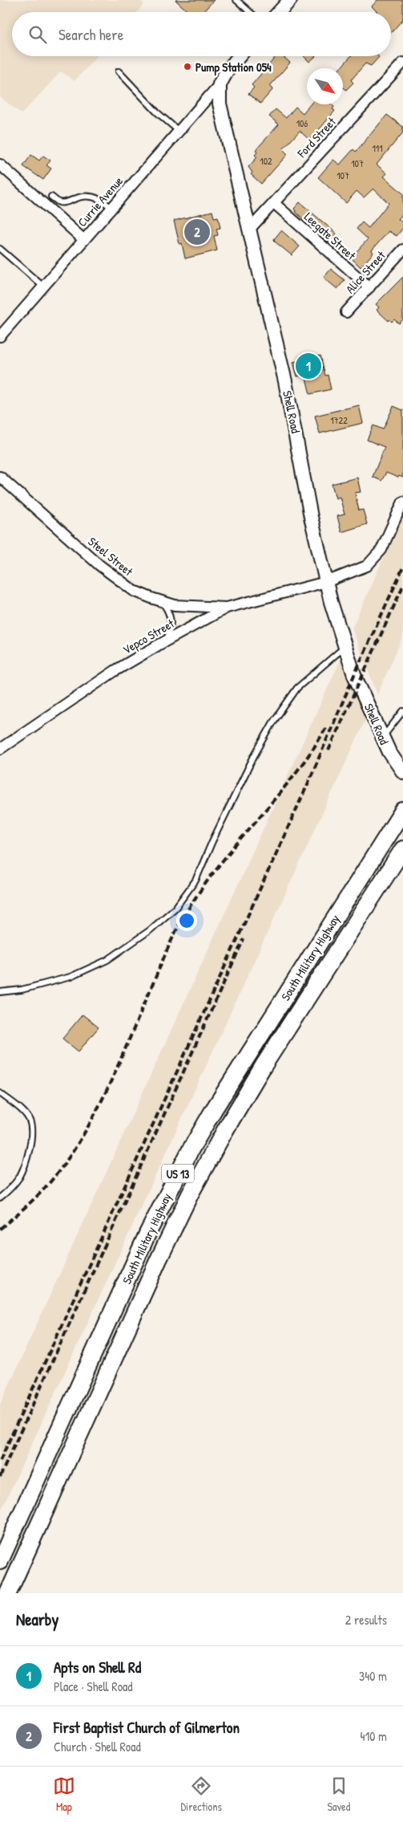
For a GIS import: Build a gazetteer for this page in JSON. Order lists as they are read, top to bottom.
{
  "streets": {
    "main road": ["South Military Highway", "US 13"],
    "street": [
      "Ford Street",
      "Currie Avenue",
      "Leegate Street",
      "Alice Street",
      "Shell Road",
      "Steel Street",
      "Vepco Street"
    ]
  },
  "crossings": [
    ["Ford Street", "Leegate Street"],
    ["Ford Street", "Shell Road"],
    ["Currie Avenue", "Shell Road"],
    ["Leegate Street", "Alice Street"],
    ["Shell Road", "Vepco Street"],
    ["Steel Street", "Vepco Street"]
  ],
  "places": ["Pump Station 054"],
  "house_numbers": [
    "106",
    "111",
    "102",
    "107",
    "107",
    "1722"
  ],
  "north": "bottom right",
  "page": {
    "search": "Search here",
    "pins": ["2", "1"],
    "heading": ["Nearby", "2 results"],
    "list": [
      {
        "mark": "1",
        "name": "Apts on Shell Rd",
        "note": "Place · Shell Road",
        "value": "340 m"
      },
      {
        "mark": "2",
        "name": "First Baptist Church of Gilmerton",
        "note": "Church · Shell Road",
        "value": "410 m"
      }
    ],
    "nav": ["Map", "Directions", "Saved"]
  }
}
